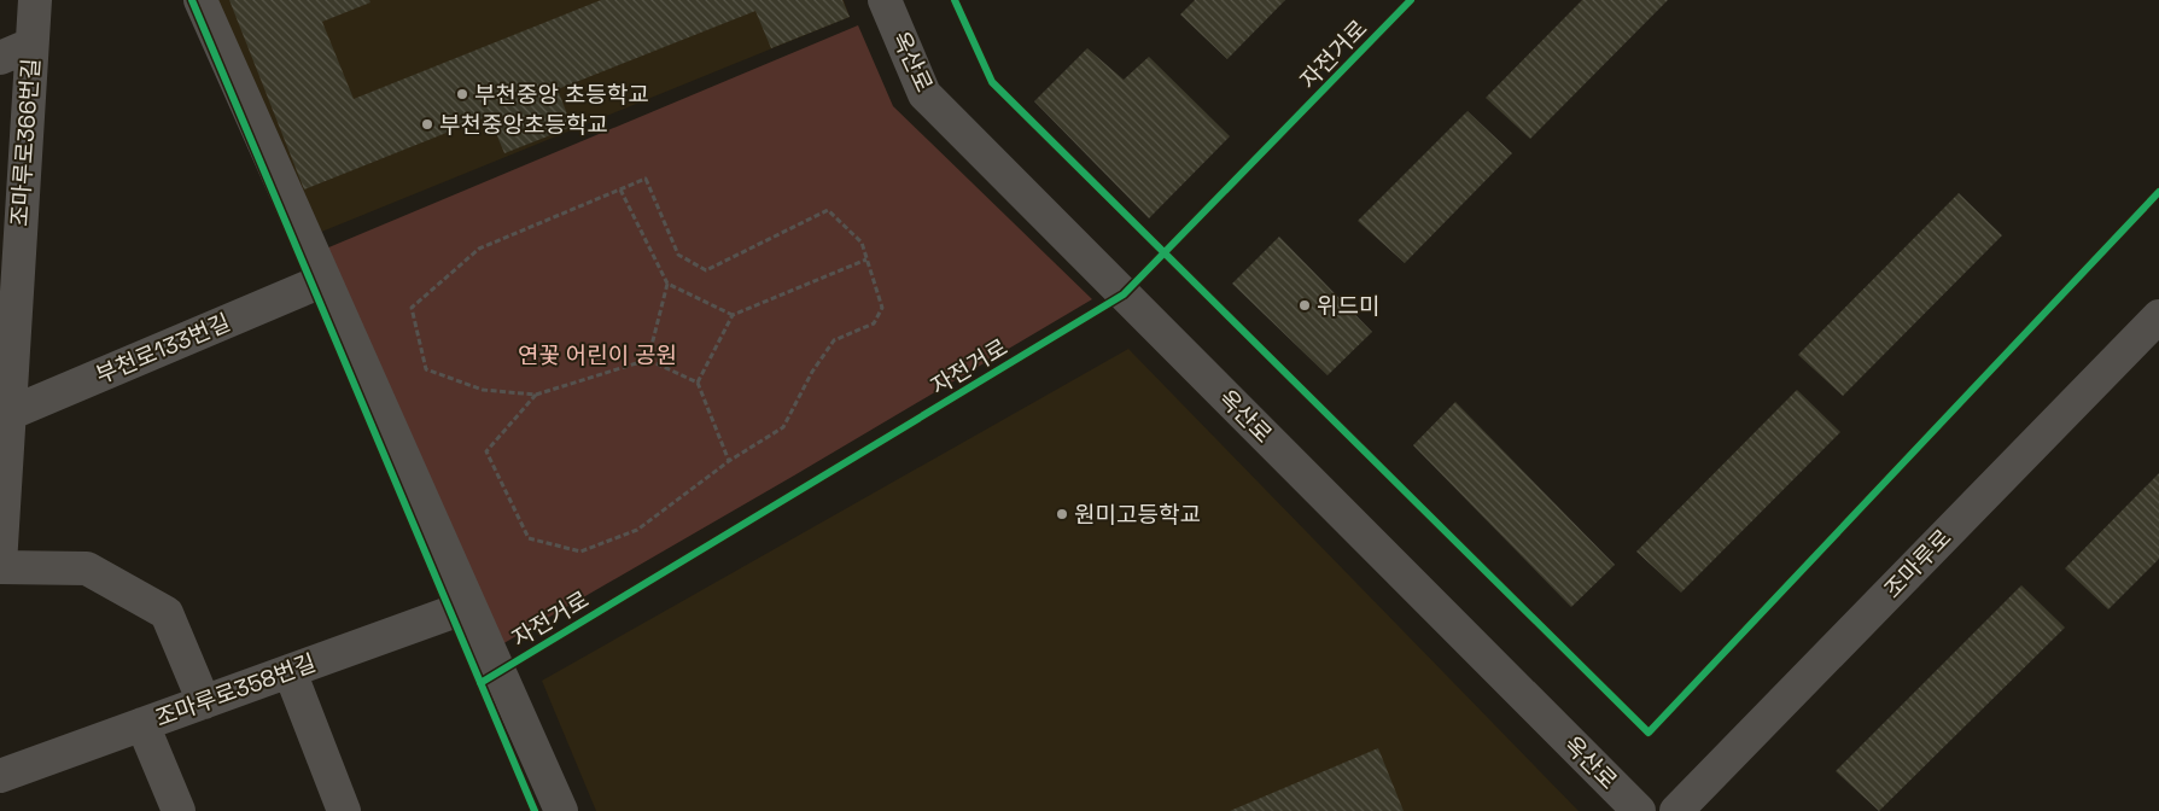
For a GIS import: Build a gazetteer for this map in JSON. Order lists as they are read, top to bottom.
{
  "streets": {
    "street": [
      "옥산로",
      "조마루로366번길",
      "부천로133번길",
      "조마루로",
      "조마루로358번길"
    ],
    "cycle path": ["자전거로"]
  },
  "crossings": [
    ["조마루로366번길", "부천로133번길"],
    ["조마루로366번길", "조마루로358번길"]
  ],
  "parks": ["연꽃 어린이 공원"],
  "places": [
    "부천중앙 초등학교",
    "부천중앙초등학교",
    "위드미",
    "원미고등학교"
  ]
}
